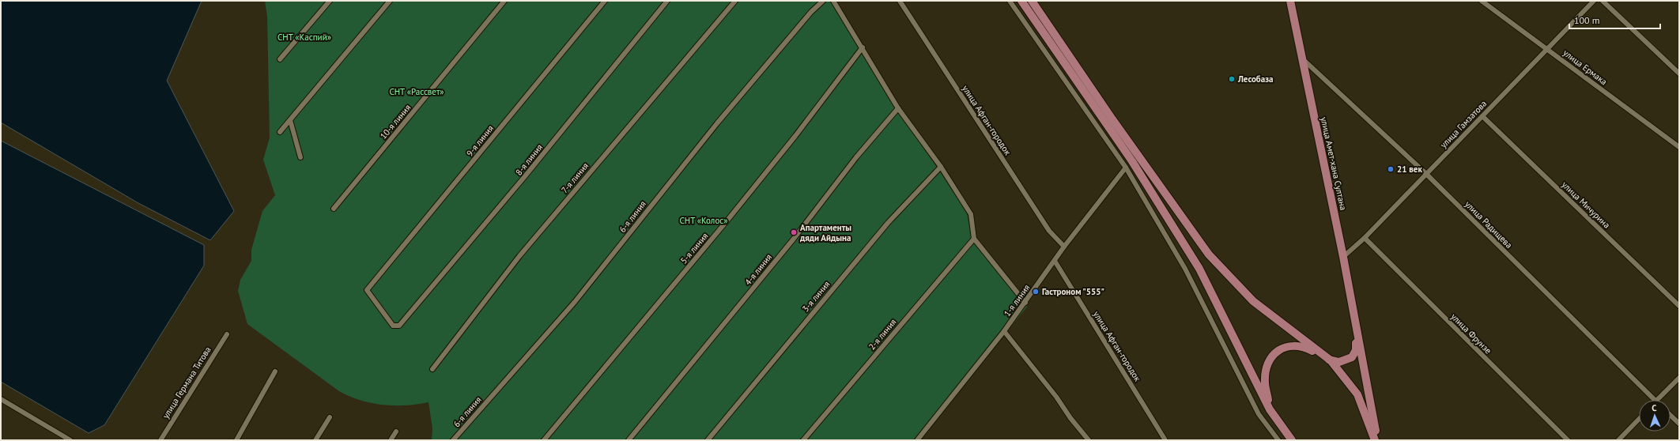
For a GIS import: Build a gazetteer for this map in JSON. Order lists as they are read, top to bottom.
{
  "streets": {
    "main road": ["улица Амет-хана Султана"],
    "street": [
      "улица Ермака",
      "улица Афган-городок",
      "10-я линия",
      "улица Гамзатова",
      "9-я линия",
      "8-я линия",
      "7-я линия",
      "улица Мичурина",
      "6-я линия",
      "улица Радищева",
      "5-я линия",
      "4-я линия",
      "3-я линия",
      "1-я линия",
      "улица Фрунзе",
      "2-я линия",
      "улица Германа Титова"
    ]
  },
  "crossings": [
    ["улица Ермака", "улица Гамзатова"],
    ["улица Афган-городок", "1-я линия"],
    ["улица Гамзатова", "улица Амет-хана Султана"],
    ["улица Гамзатова", "улица Мичурина"],
    ["улица Гамзатова", "улица Радищева"],
    ["улица Гамзатова", "улица Фрунзе"],
    ["9-я линия", "8-я линия"],
    ["улица Амет-хана Султана", "улица Радищева"]
  ],
  "parks": ["СНТ «Каспий»", "СНТ «Рассвет»", "СНТ «Колос»"],
  "places": [
    "Лесобаза",
    "21 век",
    "Апартаменты дяди Айдына",
    "Гастроном \"555\""
  ],
  "scale_bar": "100 m",
  "north": "top"
}
